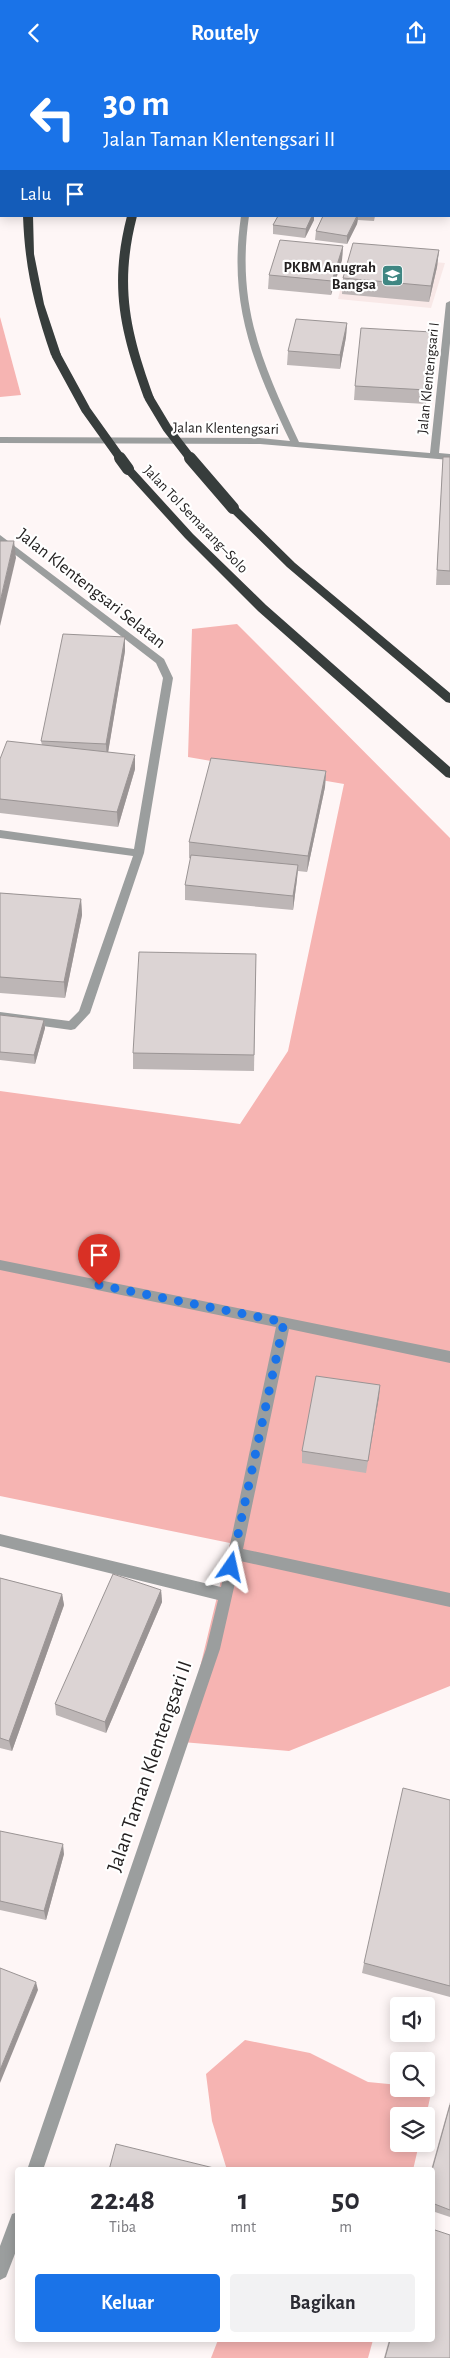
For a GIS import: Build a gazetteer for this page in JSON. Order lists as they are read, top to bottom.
{
  "streets": {
    "highway": ["Jalan Tol Semarang–Solo"],
    "street": [
      "Jalan Klentengsari I",
      "Jalan Klentengsari",
      "Jalan Klentengsari Selatan",
      "Jalan Taman Klentengsari II"
    ]
  },
  "crossings": [
    ["Jalan Klentengsari I", "Jalan Klentengsari"]
  ],
  "places": {
    "school or university": ["PKBM Anugrah Bangsa"]
  },
  "page": {
    "header": "Routely",
    "turn": ["30 m", "Jalan Taman Klentengsari II"],
    "then": "Lalu",
    "eta": [
      "22:48",
      "Tiba",
      "1",
      "mnt",
      "50",
      "m"
    ],
    "buttons": ["Keluar", "Bagikan"]
  }
}
